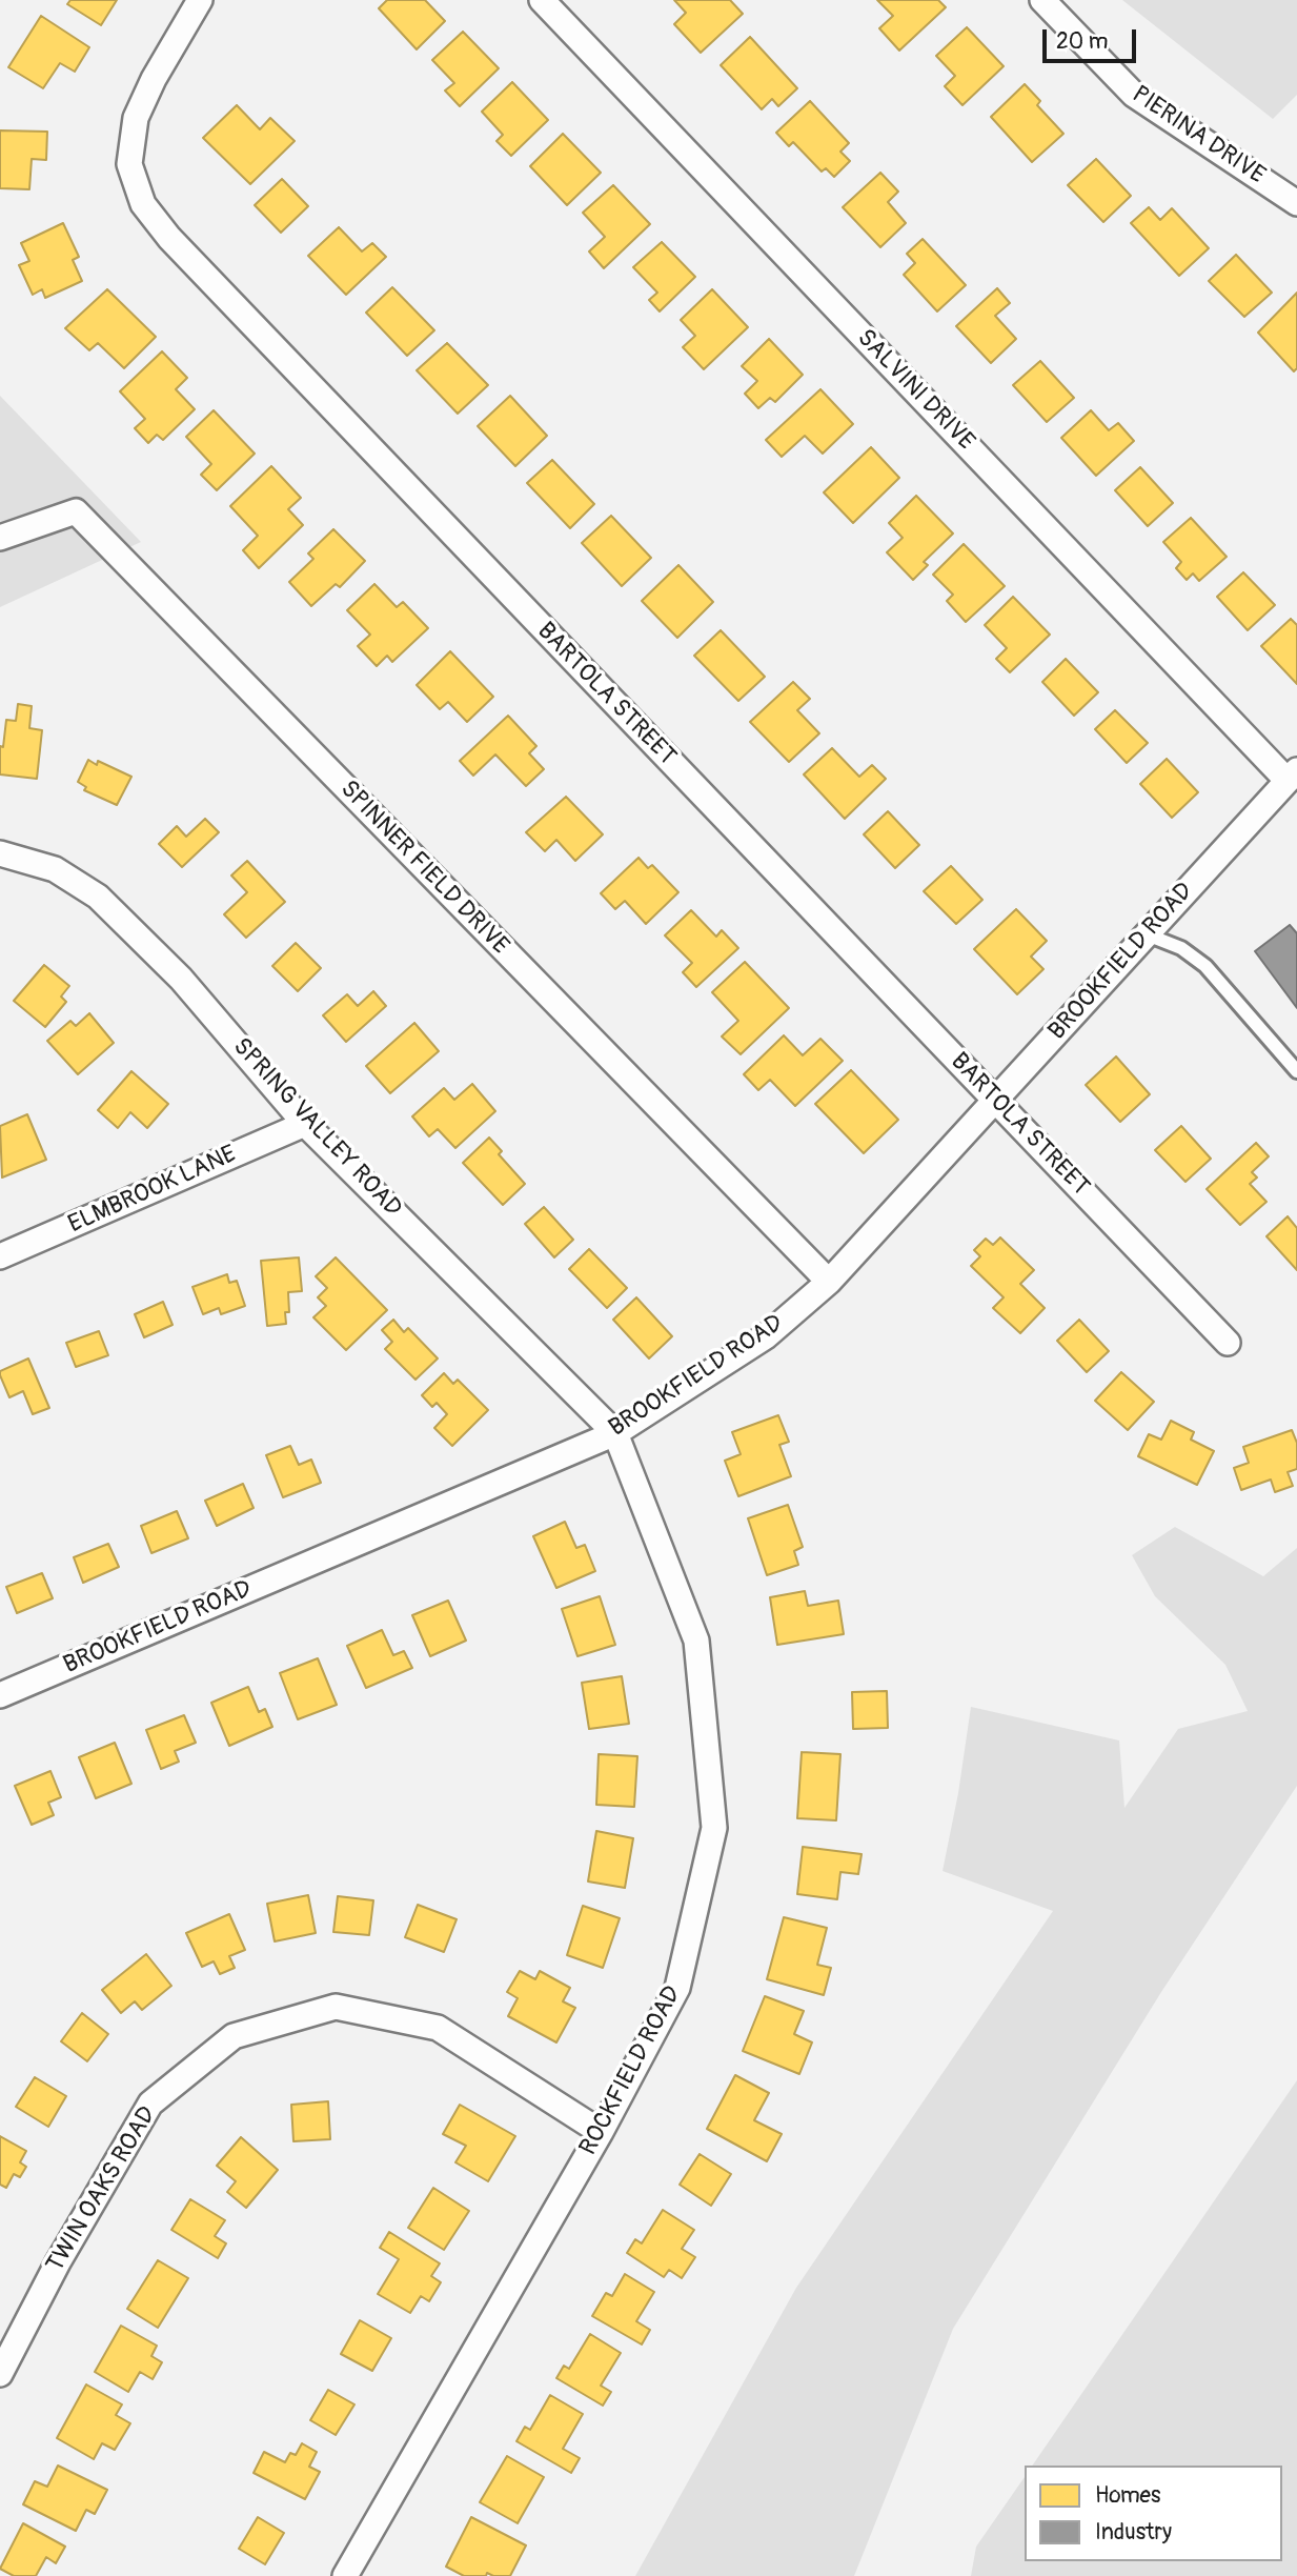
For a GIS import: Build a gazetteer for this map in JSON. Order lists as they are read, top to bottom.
{
  "streets": {
    "street": [
      "PIERINA DRIVE",
      "SALVINI DRIVE",
      "BARTOLA STREET",
      "SPINNER FIELD DRIVE",
      "BROOKFIELD ROAD",
      "SPRING VALLEY ROAD",
      "ELMBROOK LANE",
      "ROCKFIELD ROAD",
      "TWIN OAKS ROAD"
    ]
  },
  "crossings": [
    ["SALVINI DRIVE", "BROOKFIELD ROAD"],
    ["BARTOLA STREET", "BROOKFIELD ROAD"],
    ["SPINNER FIELD DRIVE", "BROOKFIELD ROAD"],
    ["BROOKFIELD ROAD", "SPRING VALLEY ROAD"],
    ["BROOKFIELD ROAD", "ROCKFIELD ROAD"],
    ["SPRING VALLEY ROAD", "ELMBROOK LANE"],
    ["SPRING VALLEY ROAD", "ROCKFIELD ROAD"],
    ["ROCKFIELD ROAD", "TWIN OAKS ROAD"]
  ],
  "legend": ["Homes", "Industry"],
  "scale_bar": "20 m"
}
